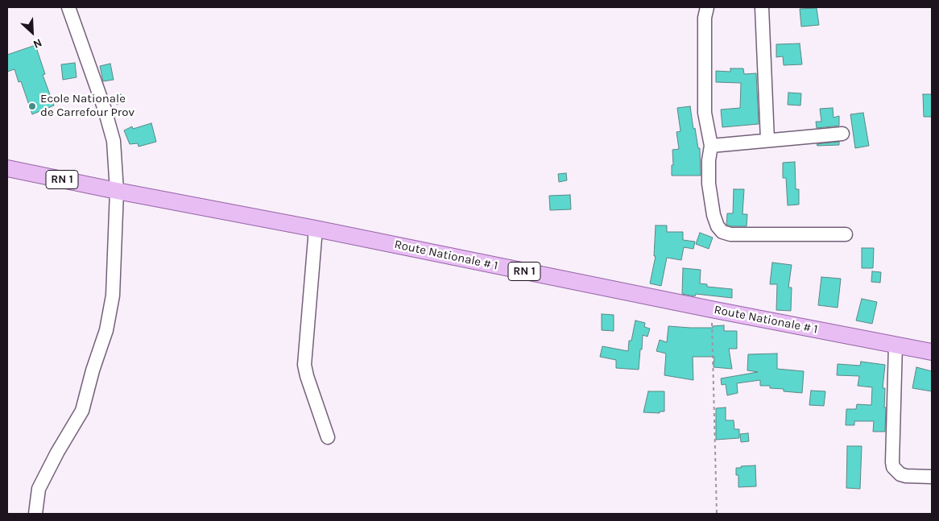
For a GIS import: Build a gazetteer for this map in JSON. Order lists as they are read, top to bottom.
{
  "streets": {
    "main road": ["RN 1", "Route Nationale # 1"]
  },
  "places": ["Ecole Nationale de Carrefour Prov"],
  "north": "bottom right"
}
